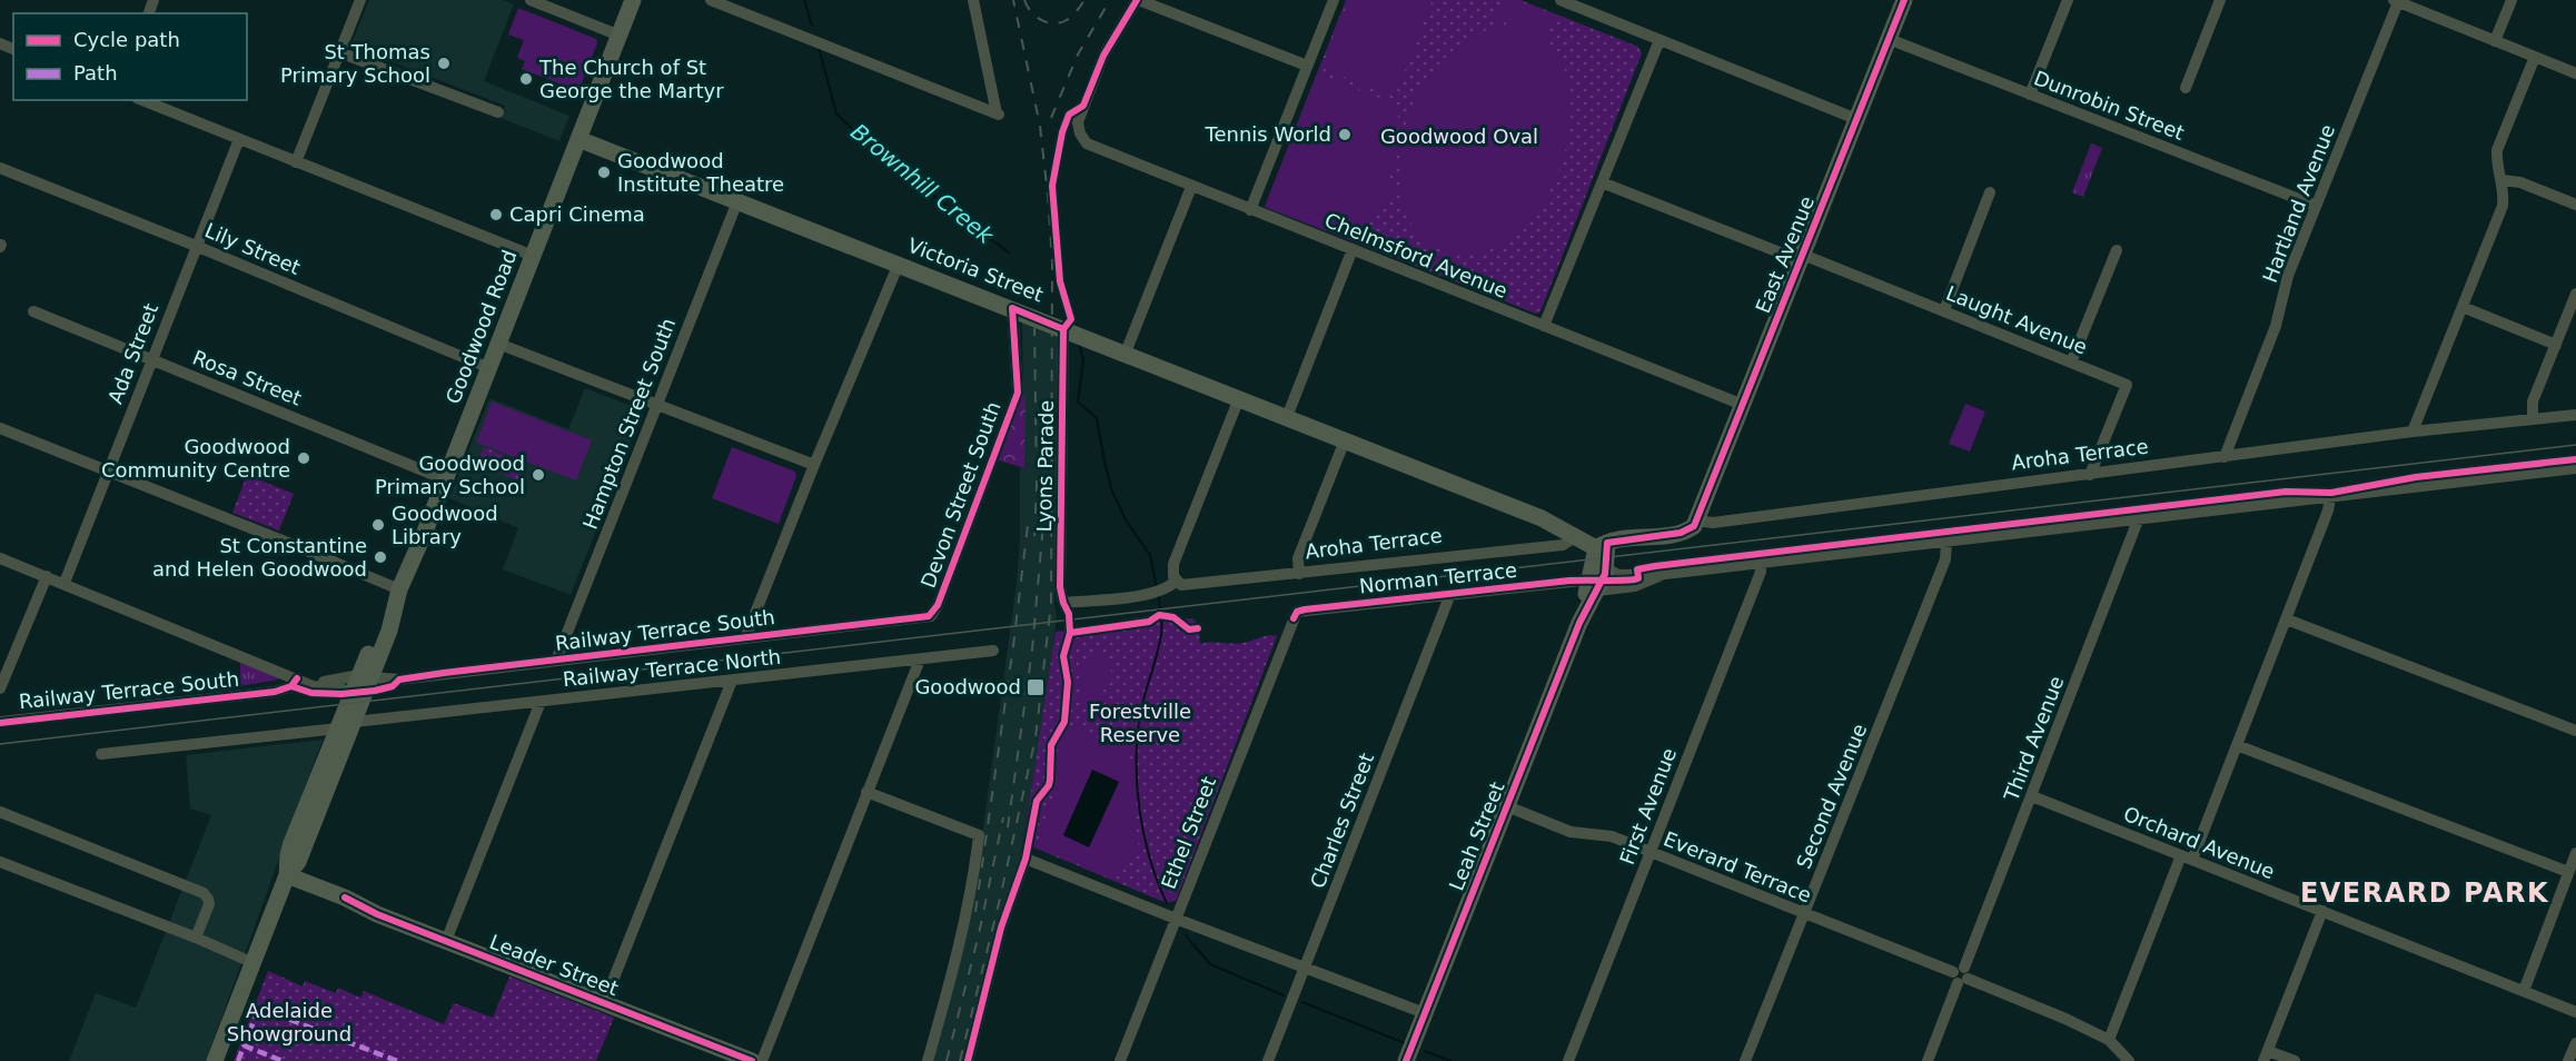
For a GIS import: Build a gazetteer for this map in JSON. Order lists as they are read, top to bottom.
{
  "streets": {
    "street": [
      "Dunrobin Street",
      "Hartland Avenue",
      "Lily Street",
      "East Avenue",
      "Chelmsford Avenue",
      "Victoria Street",
      "Laught Avenue",
      "Goodwood Road",
      "Ada Street",
      "Rosa Street",
      "Hampton Street South",
      "Aroha Terrace",
      "Lyons Parade",
      "Devon Street South",
      "Norman Terrace",
      "Railway Terrace South",
      "Railway Terrace North",
      "Third Avenue",
      "Second Avenue",
      "First Avenue",
      "Charles Street",
      "Ethel Street",
      "Leah Street",
      "Orchard Avenue",
      "Everard Terrace",
      "Leader Street"
    ]
  },
  "crossings": [
    ["Dunrobin Street", "Hartland Avenue"],
    ["Dunrobin Street", "East Avenue"],
    ["Hartland Avenue", "Aroha Terrace"],
    ["Lily Street", "Goodwood Road"],
    ["Lily Street", "Ada Street"],
    ["East Avenue", "Chelmsford Avenue"],
    ["East Avenue", "Laught Avenue"],
    ["East Avenue", "Aroha Terrace"],
    ["Victoria Street", "Goodwood Road"],
    ["Victoria Street", "Hampton Street South"],
    ["Victoria Street", "Aroha Terrace"],
    ["Victoria Street", "Lyons Parade"],
    ["Victoria Street", "Devon Street South"],
    ["Victoria Street", "Leah Street"],
    ["Laught Avenue", "Aroha Terrace"],
    ["Goodwood Road", "Rosa Street"],
    ["Goodwood Road", "Railway Terrace South"],
    ["Goodwood Road", "Railway Terrace North"],
    ["Goodwood Road", "Leader Street"],
    ["Ada Street", "Rosa Street"],
    ["Hampton Street South", "Railway Terrace South"],
    ["Aroha Terrace", "Lyons Parade"],
    ["Aroha Terrace", "Leah Street"],
    ["Devon Street South", "Railway Terrace South"],
    ["Norman Terrace", "Third Avenue"],
    ["Norman Terrace", "Second Avenue"],
    ["Norman Terrace", "First Avenue"],
    ["Norman Terrace", "Charles Street"],
    ["Norman Terrace", "Ethel Street"],
    ["Norman Terrace", "Leah Street"],
    ["Third Avenue", "Orchard Avenue"],
    ["Third Avenue", "Everard Terrace"],
    ["Second Avenue", "Everard Terrace"],
    ["First Avenue", "Everard Terrace"],
    ["Leah Street", "Everard Terrace"]
  ],
  "districts": ["EVERARD PARK"],
  "water": ["Brownhill Creek"],
  "parks": ["Goodwood Oval", "Forestville Reserve", "Adelaide Showground"],
  "places": {
    "other": [
      "St Thomas Primary School",
      "The Church of St George the Martyr",
      "Tennis World",
      "Goodwood Institute Theatre",
      "Capri Cinema",
      "Goodwood Community Centre",
      "Goodwood Primary School",
      "Goodwood Library",
      "St Constantine and Helen Goodwood"
    ],
    "transit": ["Goodwood"]
  },
  "legend": ["Cycle path", "Path"]
}
